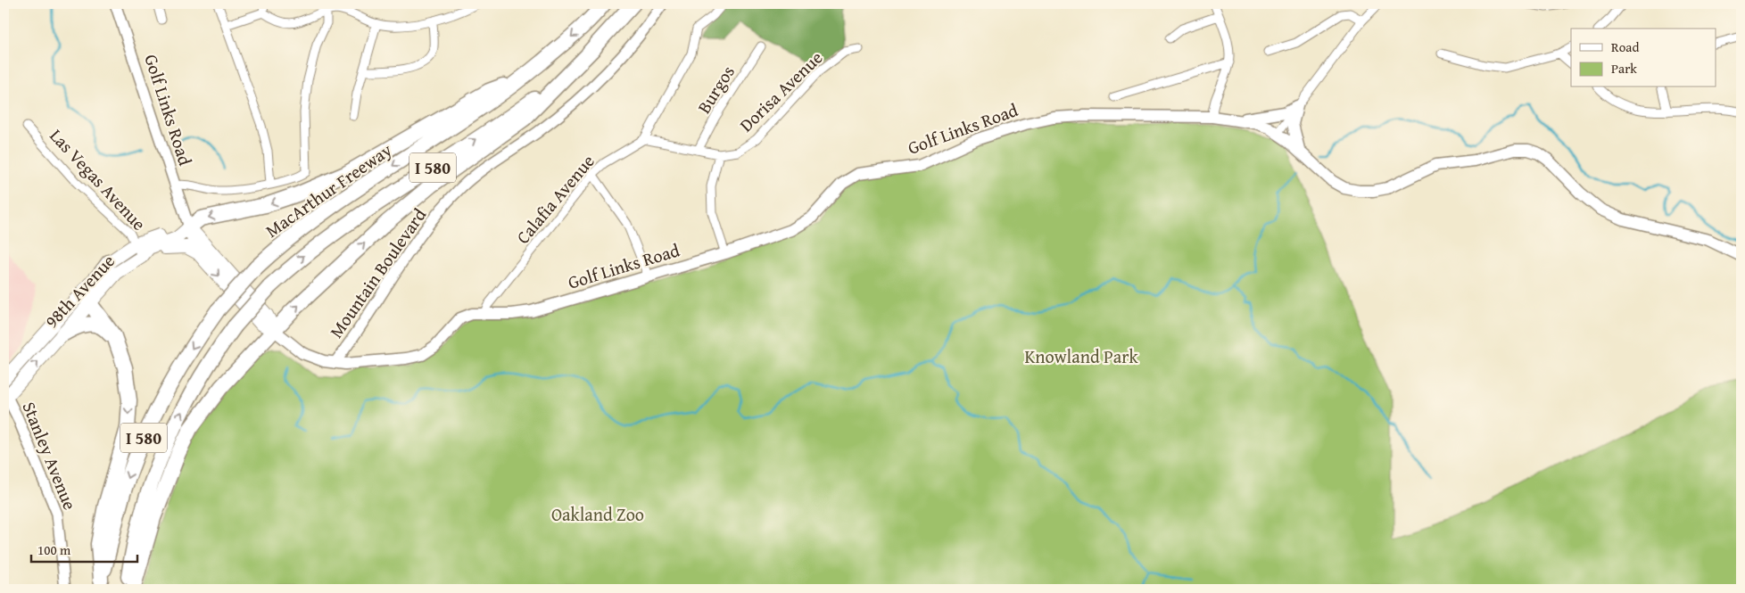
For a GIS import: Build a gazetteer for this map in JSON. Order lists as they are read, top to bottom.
{
  "streets": {
    "highway": ["I 580", "MacArthur Freeway"],
    "main road": ["Golf Links Road", "98th Avenue"],
    "street": [
      "Burgos",
      "Dorisa Avenue",
      "Las Vegas Avenue",
      "Calafia Avenue",
      "Mountain Boulevard",
      "Stanley Avenue"
    ]
  },
  "crossings": [
    ["Burgos", "Dorisa Avenue"],
    ["Dorisa Avenue", "Calafia Avenue"],
    ["Golf Links Road", "Calafia Avenue"],
    ["Golf Links Road", "Mountain Boulevard"],
    ["Golf Links Road", "98th Avenue"],
    ["Las Vegas Avenue", "98th Avenue"],
    ["98th Avenue", "Stanley Avenue"]
  ],
  "parks": ["Knowland Park", "Oakland Zoo"],
  "legend": ["Road", "Park"],
  "scale_bar": "100 m"
}
